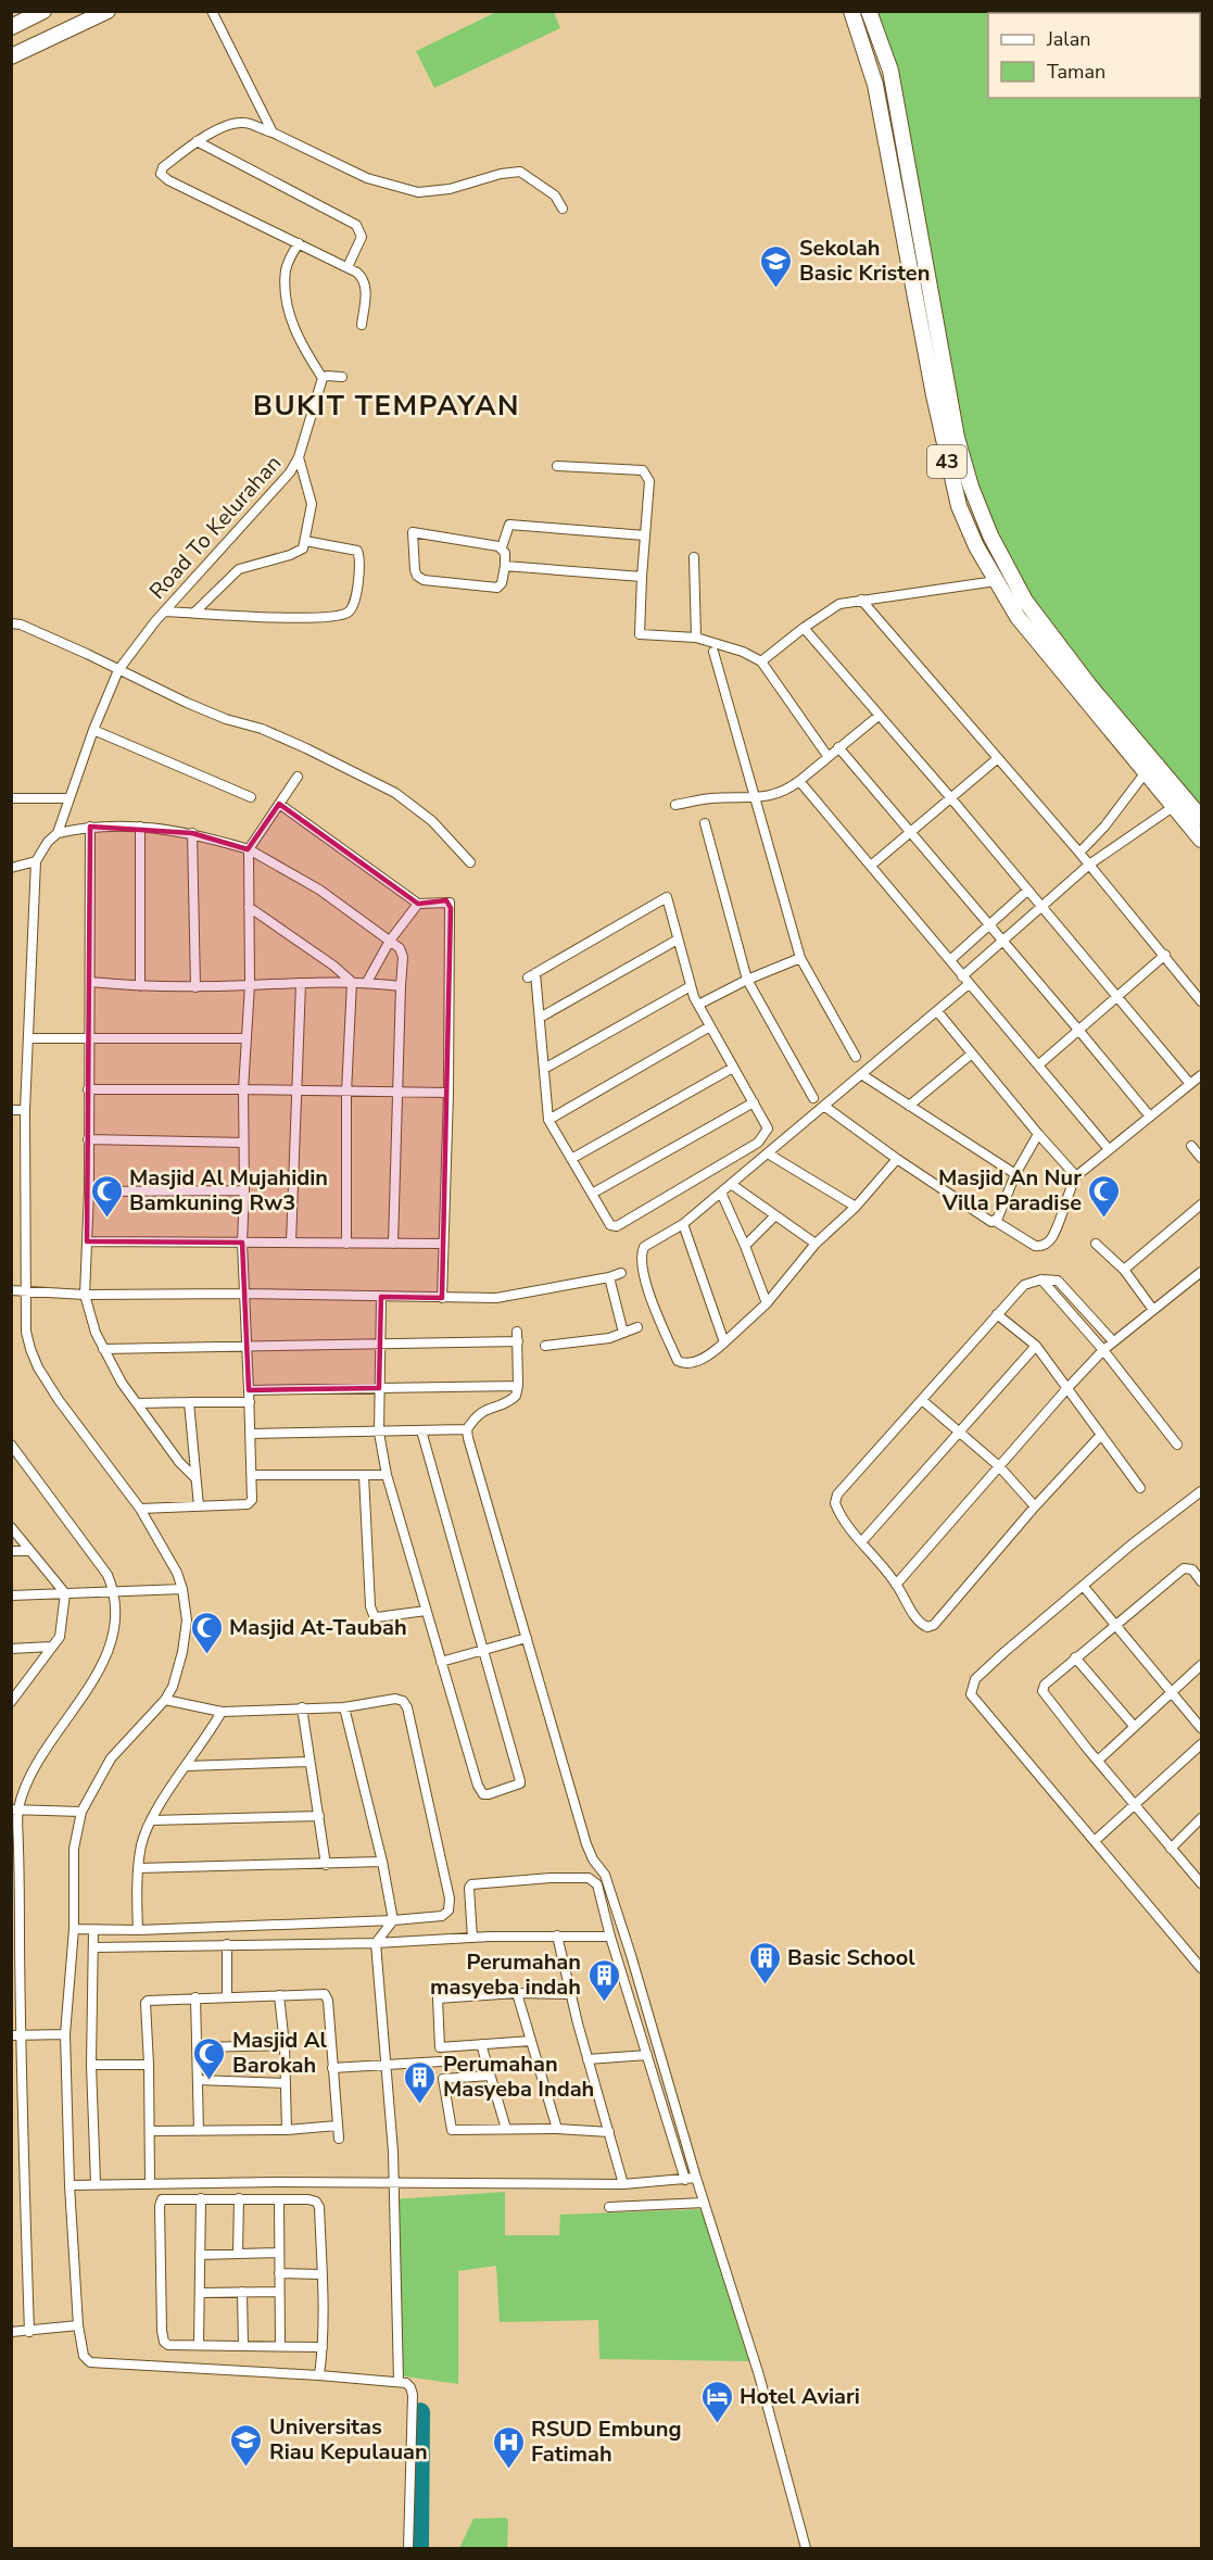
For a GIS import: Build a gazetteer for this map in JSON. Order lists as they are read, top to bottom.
{
  "streets": {
    "highway": ["43"],
    "street": ["Road To Kelurahan"]
  },
  "districts": ["BUKIT TEMPAYAN"],
  "places": {
    "school or university": ["Sekolah Basic Kristen", "Universitas Riau Kepulauan"],
    "mosque": [
      "Masjid Al Mujahidin Bamkuning Rw3",
      "Masjid An Nur Villa Paradise",
      "Masjid At-Taubah",
      "Masjid Al Barokah"
    ],
    "building": ["Basic School", "Perumahan masyeba indah", "Perumahan Masyeba Indah"],
    "hotel": ["Hotel Aviari"],
    "hospital": ["RSUD Embung Fatimah"]
  },
  "legend": ["Jalan", "Taman"]
}
